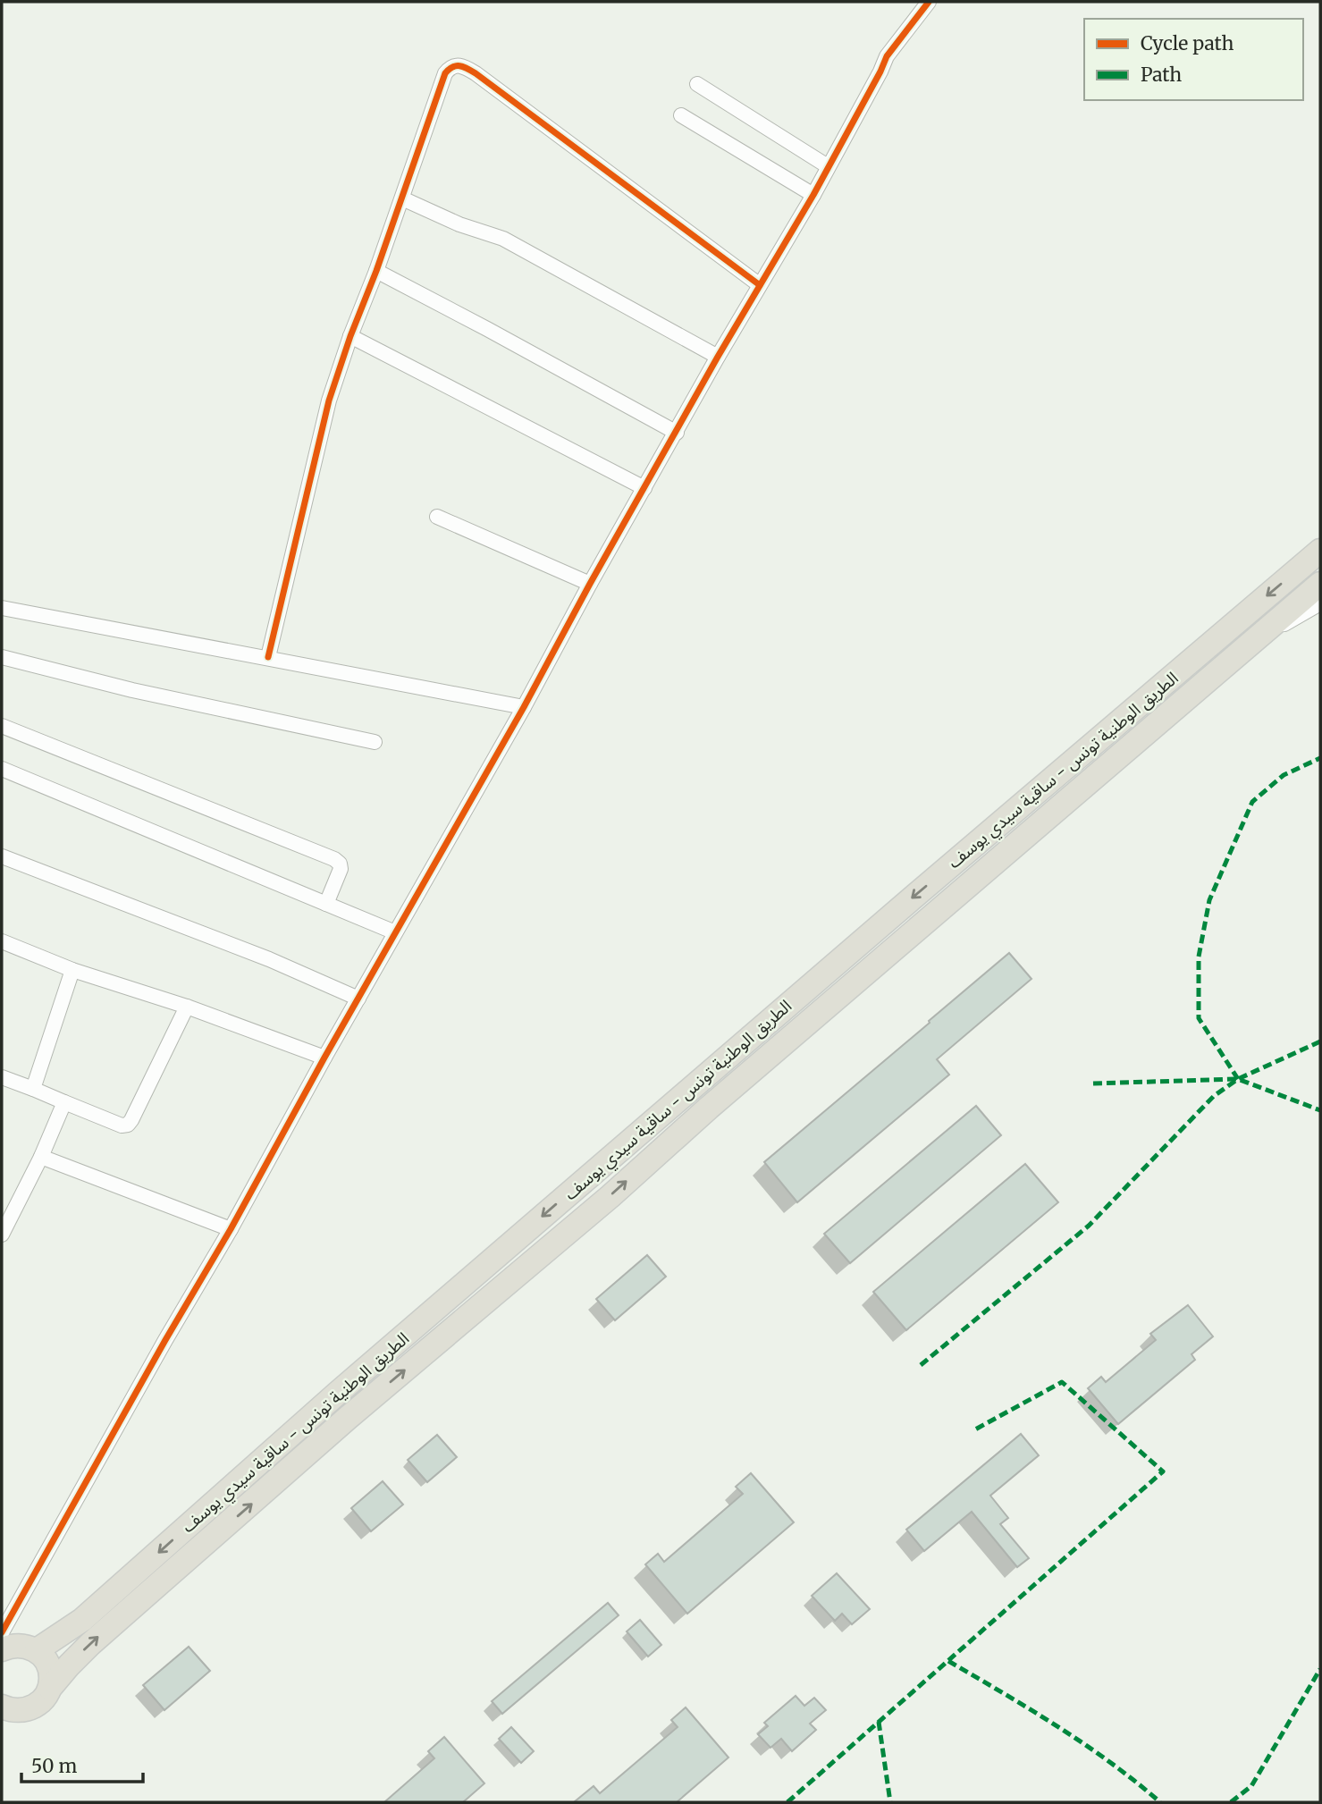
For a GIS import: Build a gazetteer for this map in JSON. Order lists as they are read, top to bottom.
{
  "streets": {
    "main road": ["الطريق الوطنية تونس - ساقية سيدي يوسف"]
  },
  "legend": ["Cycle path", "Path"],
  "scale_bar": "50 m"
}
